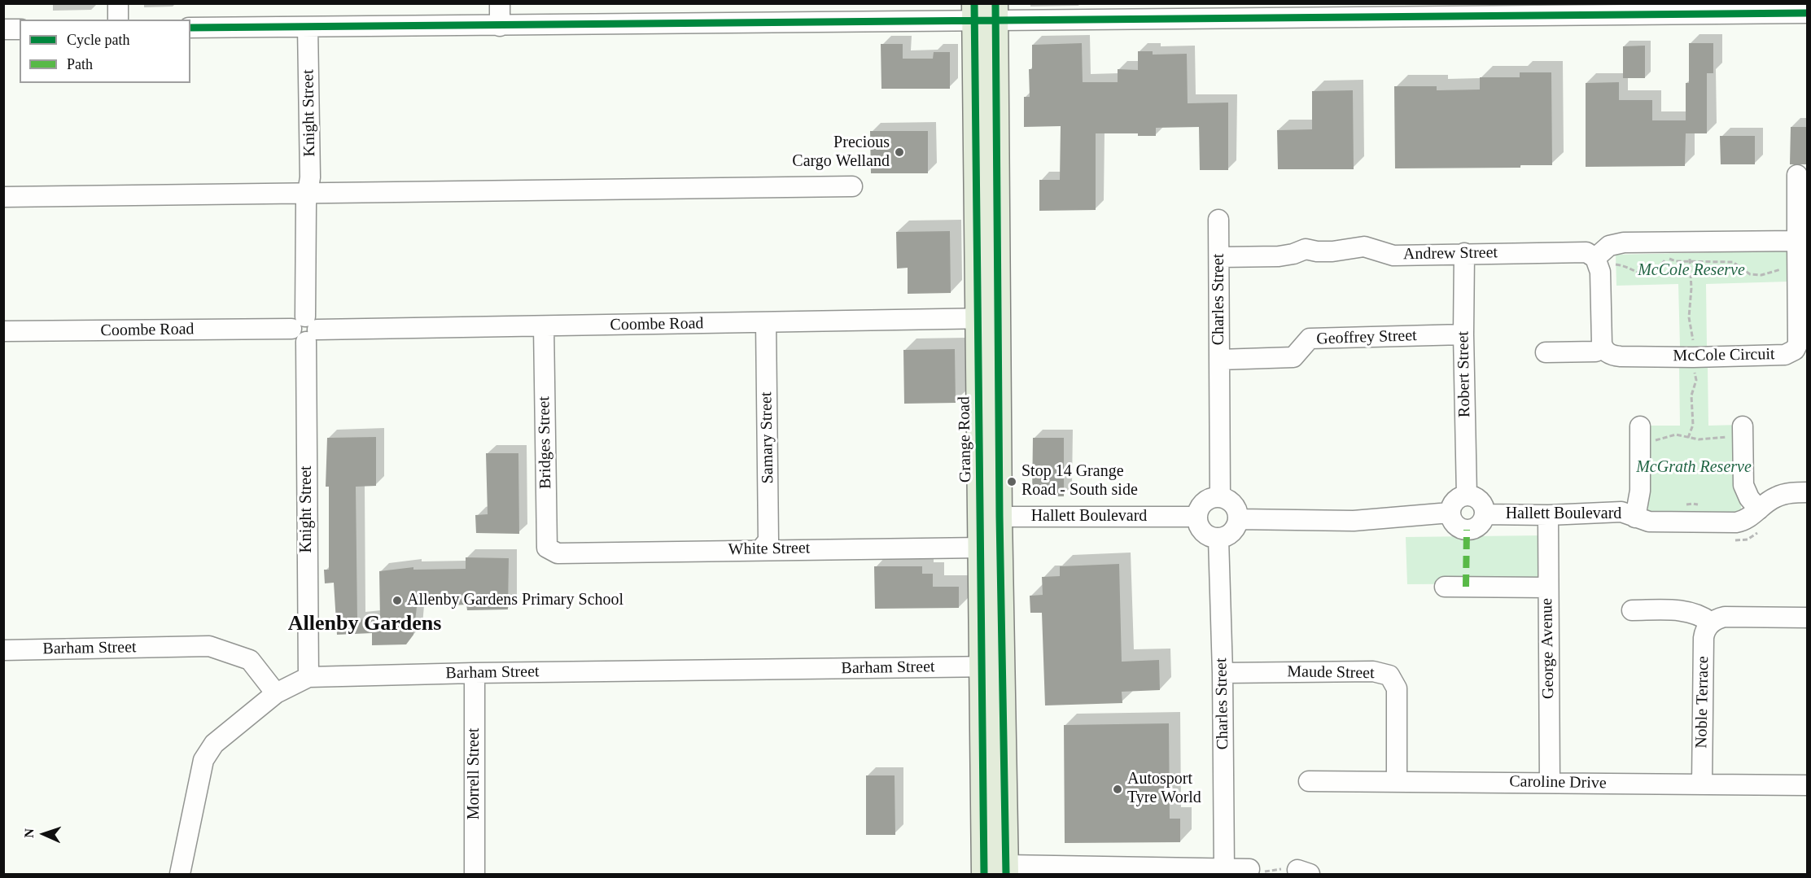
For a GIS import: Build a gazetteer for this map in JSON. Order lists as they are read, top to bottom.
{
  "streets": {
    "main road": ["Grange Road"],
    "street": [
      "Knight Street",
      "Andrew Street",
      "Charles Street",
      "Coombe Road",
      "Geoffrey Street",
      "McCole Circuit",
      "Robert Street",
      "Samary Street",
      "Bridges Street",
      "Hallett Boulevard",
      "White Street",
      "Barham Street",
      "George Avenue",
      "Maude Street",
      "Noble Terrace",
      "Morrell Street",
      "Caroline Drive"
    ]
  },
  "crossings": [
    ["Knight Street", "Coombe Road"],
    ["Knight Street", "Barham Street"],
    ["Andrew Street", "Charles Street"],
    ["Andrew Street", "Robert Street"],
    ["Charles Street", "Geoffrey Street"],
    ["Charles Street", "Hallett Boulevard"],
    ["Charles Street", "Maude Street"],
    ["Coombe Road", "Samary Street"],
    ["Coombe Road", "Grange Road"],
    ["Coombe Road", "Bridges Street"],
    ["Geoffrey Street", "Robert Street"],
    ["Robert Street", "Hallett Boulevard"],
    ["Samary Street", "White Street"],
    ["Grange Road", "Hallett Boulevard"],
    ["Grange Road", "White Street"],
    ["Grange Road", "Barham Street"],
    ["Bridges Street", "White Street"],
    ["Hallett Boulevard", "George Avenue"],
    ["Barham Street", "Morrell Street"],
    ["George Avenue", "Caroline Drive"],
    ["Maude Street", "Caroline Drive"],
    ["Noble Terrace", "Caroline Drive"]
  ],
  "districts": ["Allenby Gardens"],
  "parks": ["McCole Reserve", "McGrath Reserve"],
  "places": [
    "Precious Cargo Welland",
    "Stop 14 Grange Road - South side",
    "Allenby Gardens Primary School",
    "Autosport Tyre World"
  ],
  "legend": ["Cycle path", "Path"],
  "north": "left"
}
